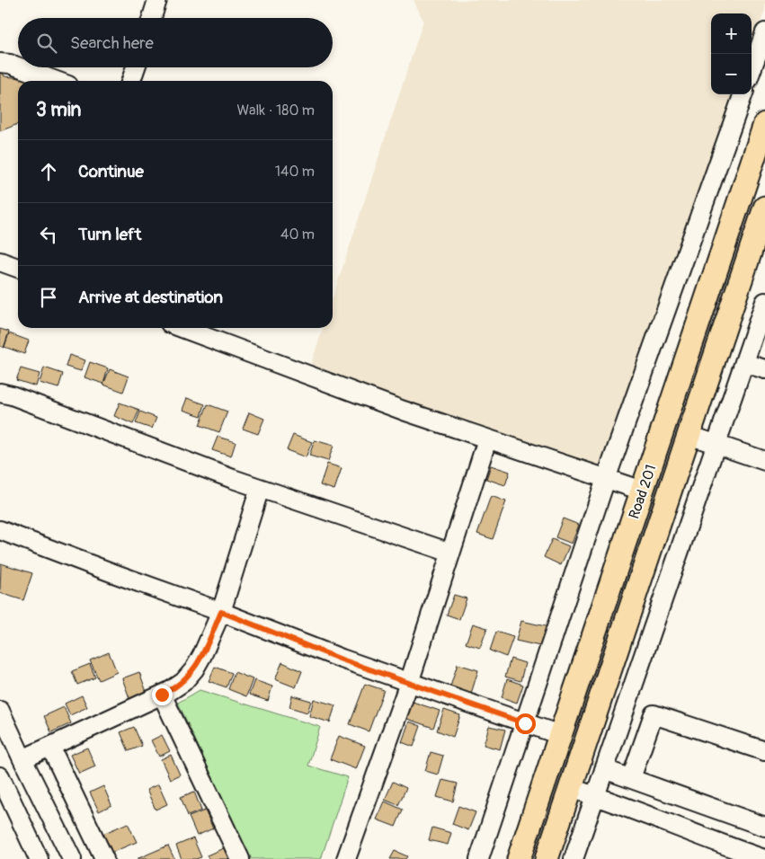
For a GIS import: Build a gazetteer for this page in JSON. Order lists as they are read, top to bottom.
{
  "streets": {
    "main road": ["Road 201"]
  },
  "page": {
    "map_buttons": ["+", "−"],
    "search": "Search here",
    "heading": ["3 min", "Walk · 180 m"],
    "list": [
      ["Continue", "140 m"],
      ["Turn left", "40 m"],
      "Arrive at destination"
    ]
  }
}
